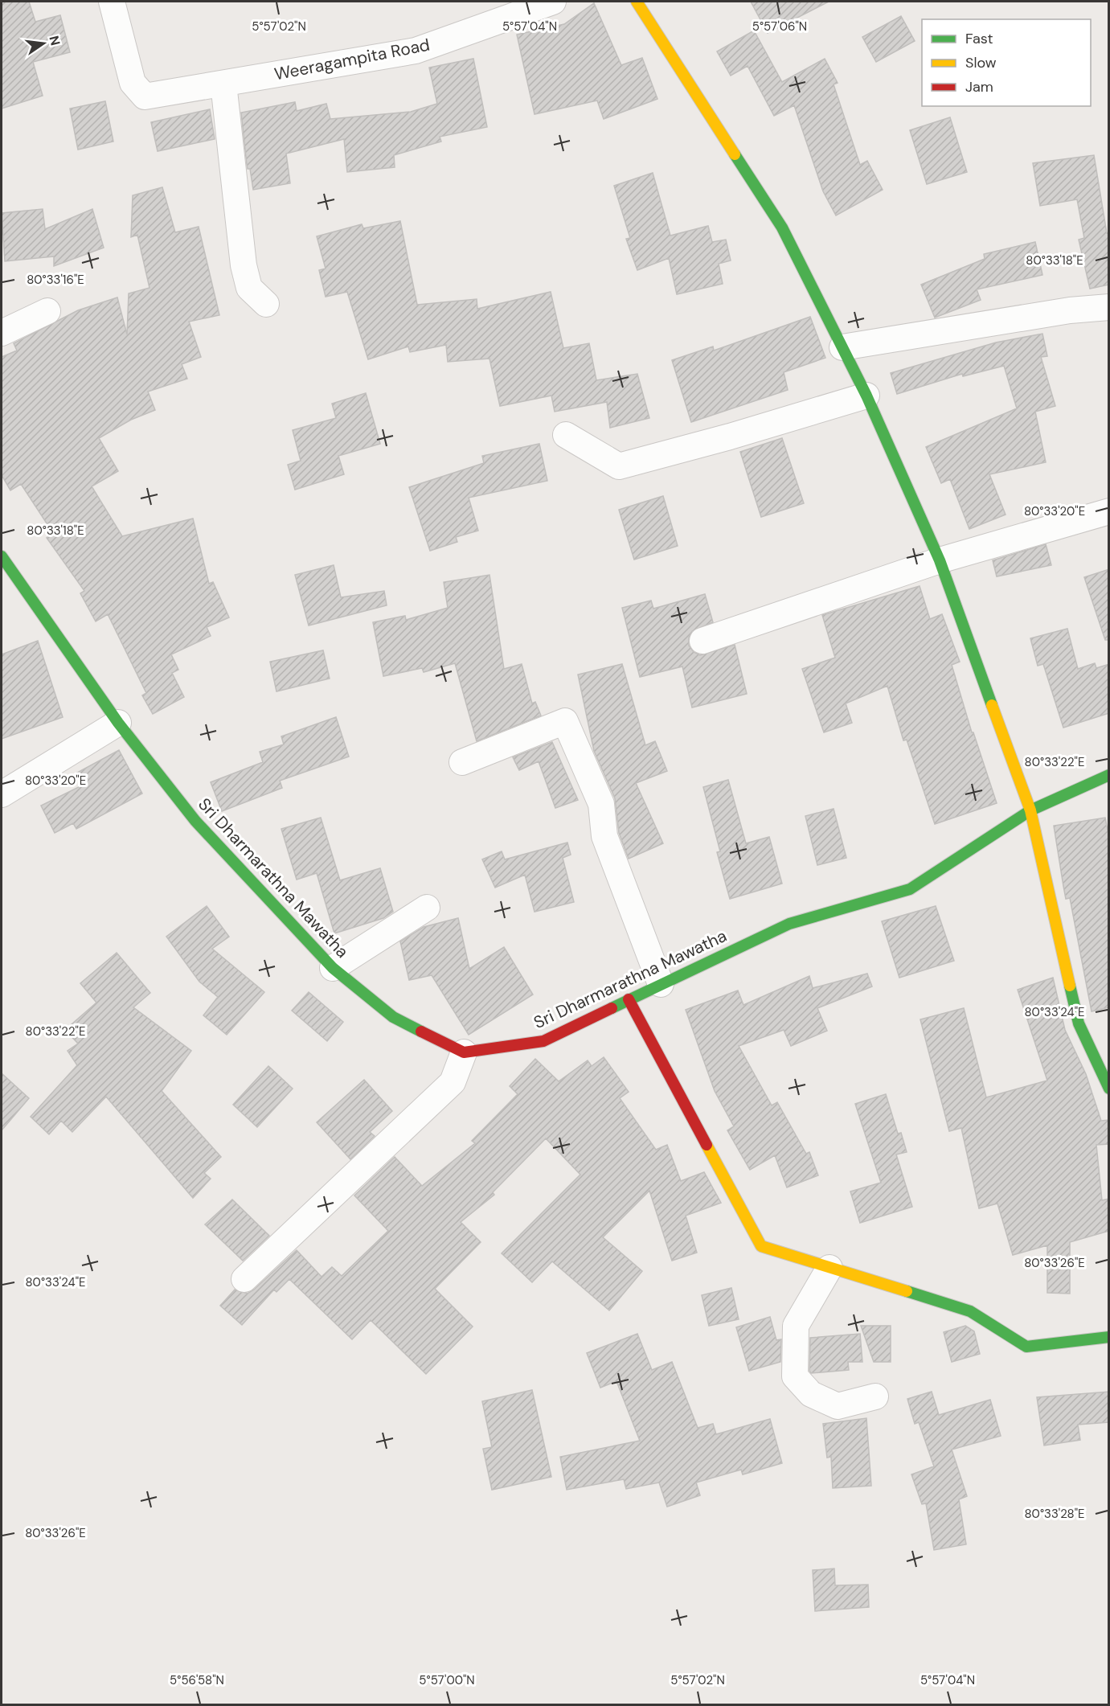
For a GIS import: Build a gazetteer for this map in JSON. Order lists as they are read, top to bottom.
{
  "streets": {
    "street": ["Weeragampita Road", "Sri Dharmarathna Mawatha"]
  },
  "legend": ["Fast", "Slow", "Jam"],
  "north": "right",
  "coordinates": [
    "5°57'02\"N",
    "5°57'04\"N",
    "5°57'06\"N",
    "80°33'18\"E",
    "80°33'16\"E",
    "80°33'20\"E",
    "80°33'22\"E",
    "80°33'24\"E",
    "80°33'26\"E",
    "80°33'28\"E",
    "5°56'58\"N",
    "5°57'00\"N"
  ]
}
